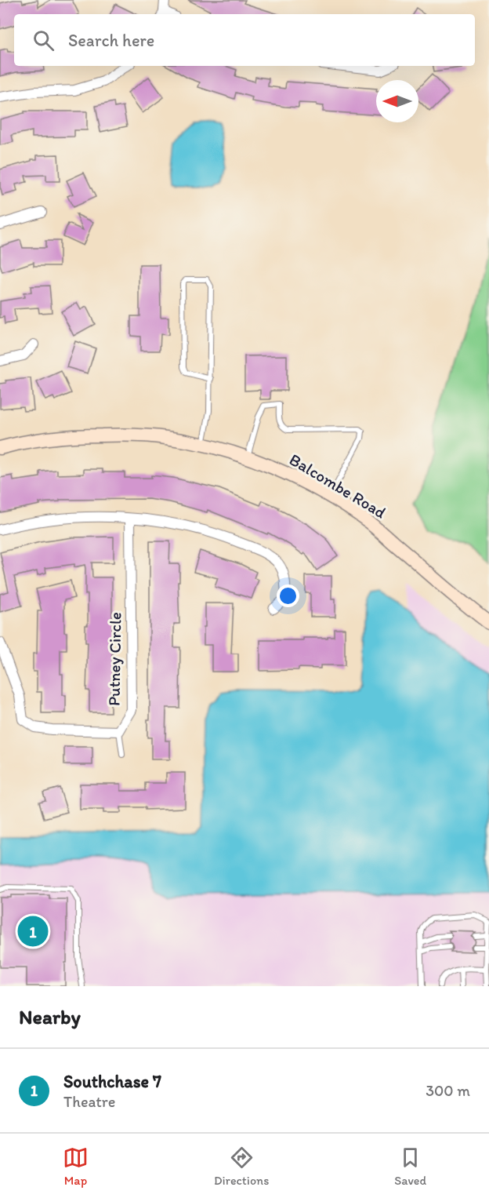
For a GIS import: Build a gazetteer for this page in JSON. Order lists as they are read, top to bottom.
{
  "streets": {
    "street": ["Balcombe Road", "Putney Circle"]
  },
  "north": "left",
  "page": {
    "search": "Search here",
    "pins": "1",
    "heading": "Nearby",
    "list": [
      {
        "mark": "1",
        "name": "Southchase 7",
        "note": "Theatre",
        "value": "300 m"
      }
    ],
    "nav": ["Map", "Directions", "Saved"]
  }
}
